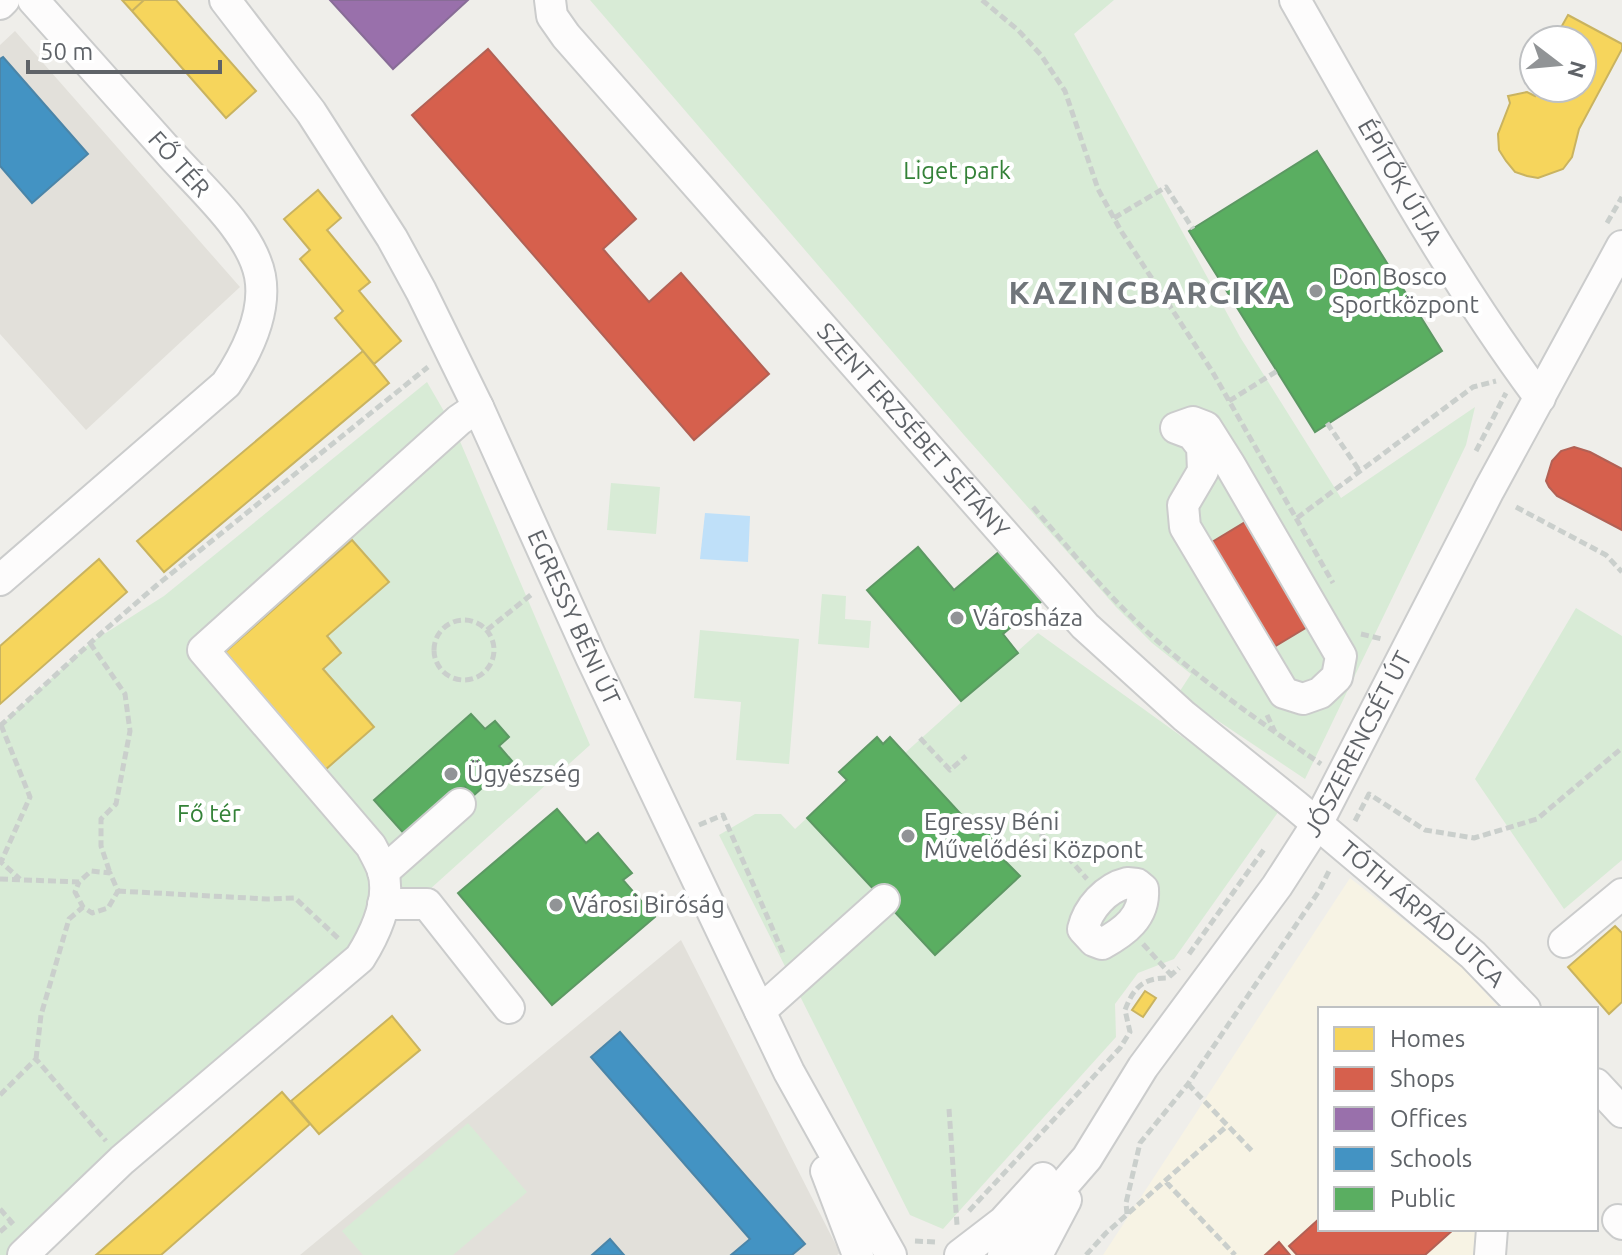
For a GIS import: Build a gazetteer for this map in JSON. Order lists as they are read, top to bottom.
{
  "streets": {
    "street": [
      "FŐ TÉR",
      "ÉPÍTŐK ÚTJA",
      "SZENT ERZSÉBET SÉTÁNY",
      "EGRESSY BÉNI ÚT",
      "JÓSZERENCSÉT ÚT",
      "TÓTH ÁRPÁD UTCA"
    ]
  },
  "crossings": [
    ["ÉPÍTŐK ÚTJA", "JÓSZERENCSÉT ÚT"],
    ["SZENT ERZSÉBET SÉTÁNY", "JÓSZERENCSÉT ÚT"],
    ["SZENT ERZSÉBET SÉTÁNY", "TÓTH ÁRPÁD UTCA"],
    ["JÓSZERENCSÉT ÚT", "TÓTH ÁRPÁD UTCA"]
  ],
  "districts": ["KAZINCBARCIKA"],
  "parks": ["Liget park", "Fő tér"],
  "places": [
    "Don Bosco Sportközpont",
    "Városháza",
    "Ügyészség",
    "Egressy Béni Művelődési Központ",
    "Városi Biróság"
  ],
  "legend": [
    "Homes",
    "Shops",
    "Offices",
    "Schools",
    "Public"
  ],
  "scale_bar": "50 m",
  "north": "right"
}
